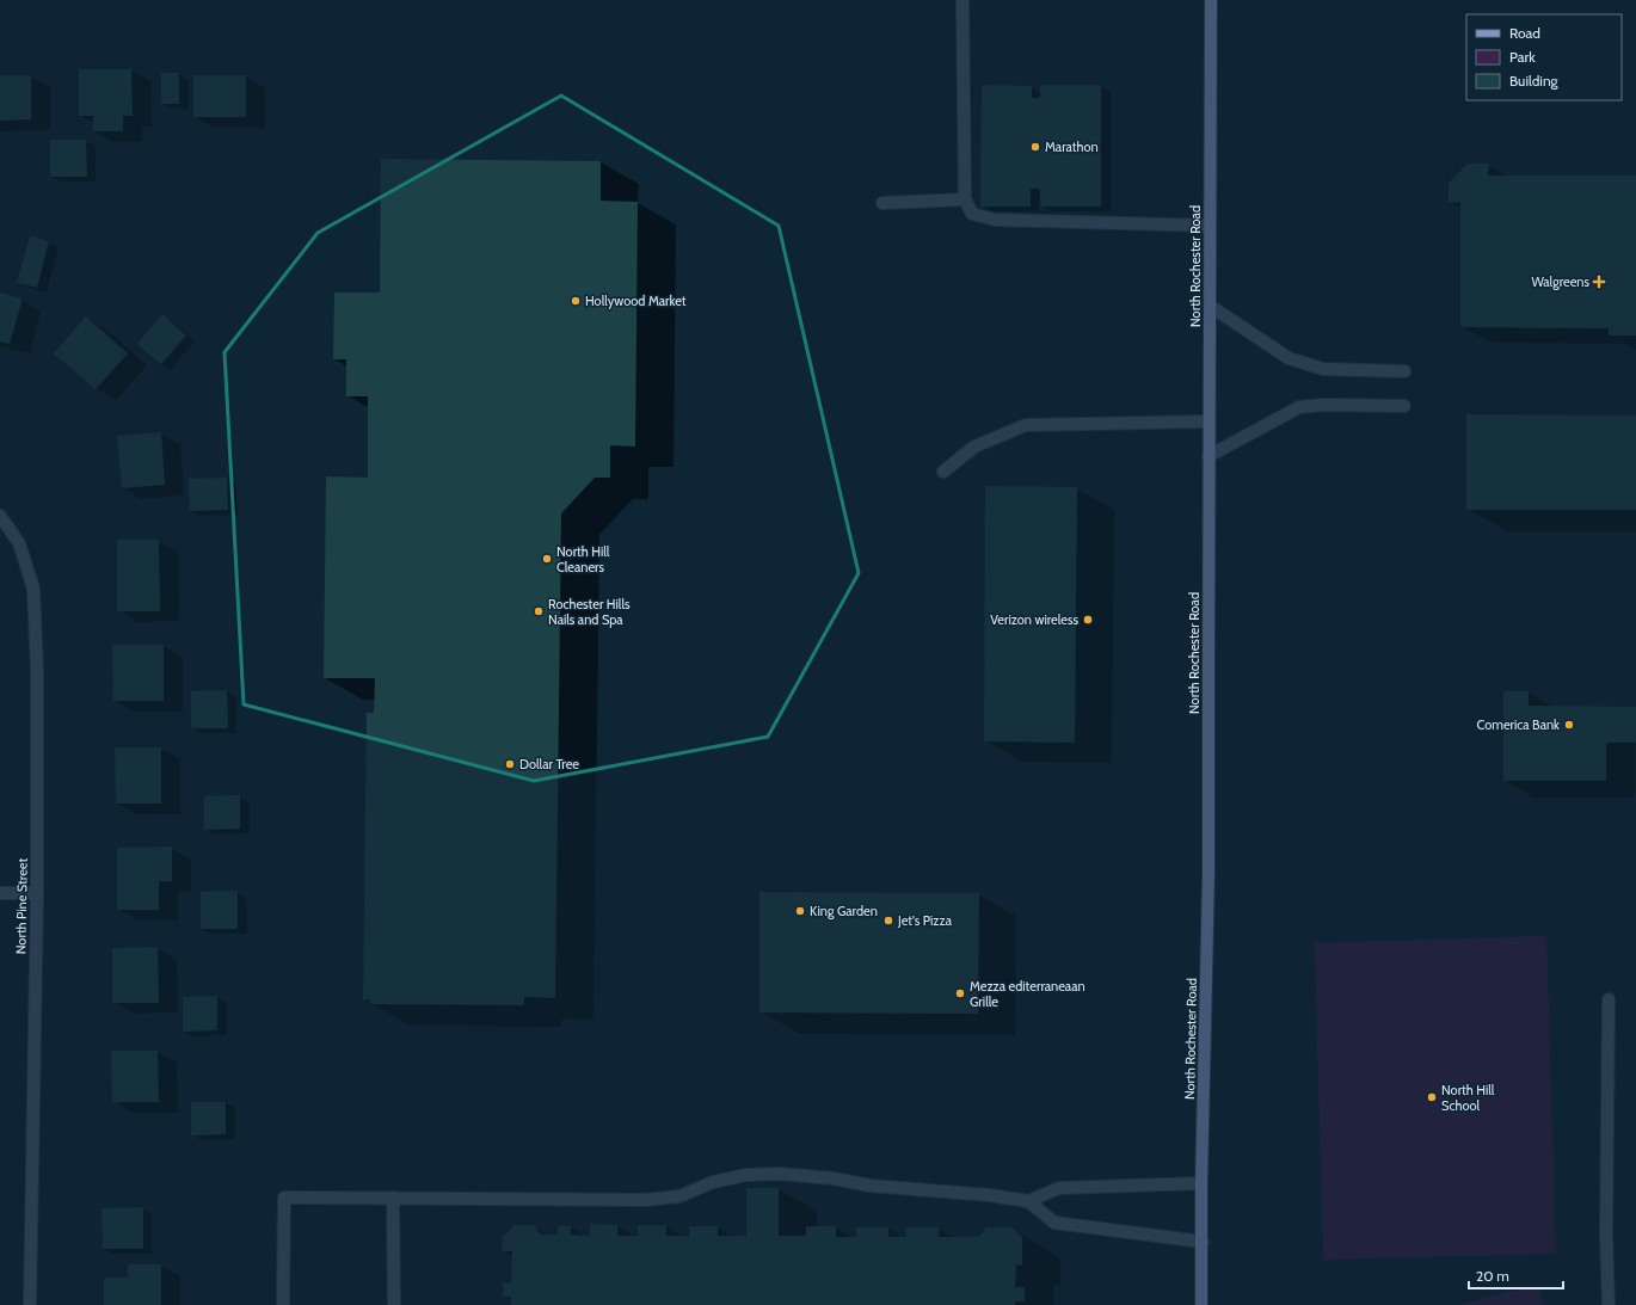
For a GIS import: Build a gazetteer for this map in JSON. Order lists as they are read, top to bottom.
{
  "streets": {
    "main road": ["North Rochester Road"],
    "street": ["North Pine Street"]
  },
  "places": {
    "other": [
      "Marathon",
      "Hollywood Market",
      "North Hill Cleaners",
      "Rochester Hills Nails and Spa",
      "Verizon wireless",
      "Comerica Bank",
      "Dollar Tree",
      "King Garden",
      "Jet's Pizza",
      "Mezza editerraneaan Grille",
      "North Hill School"
    ],
    "health": ["Walgreens"]
  },
  "legend": ["Road", "Park", "Building"],
  "scale_bar": "20 m"
}
